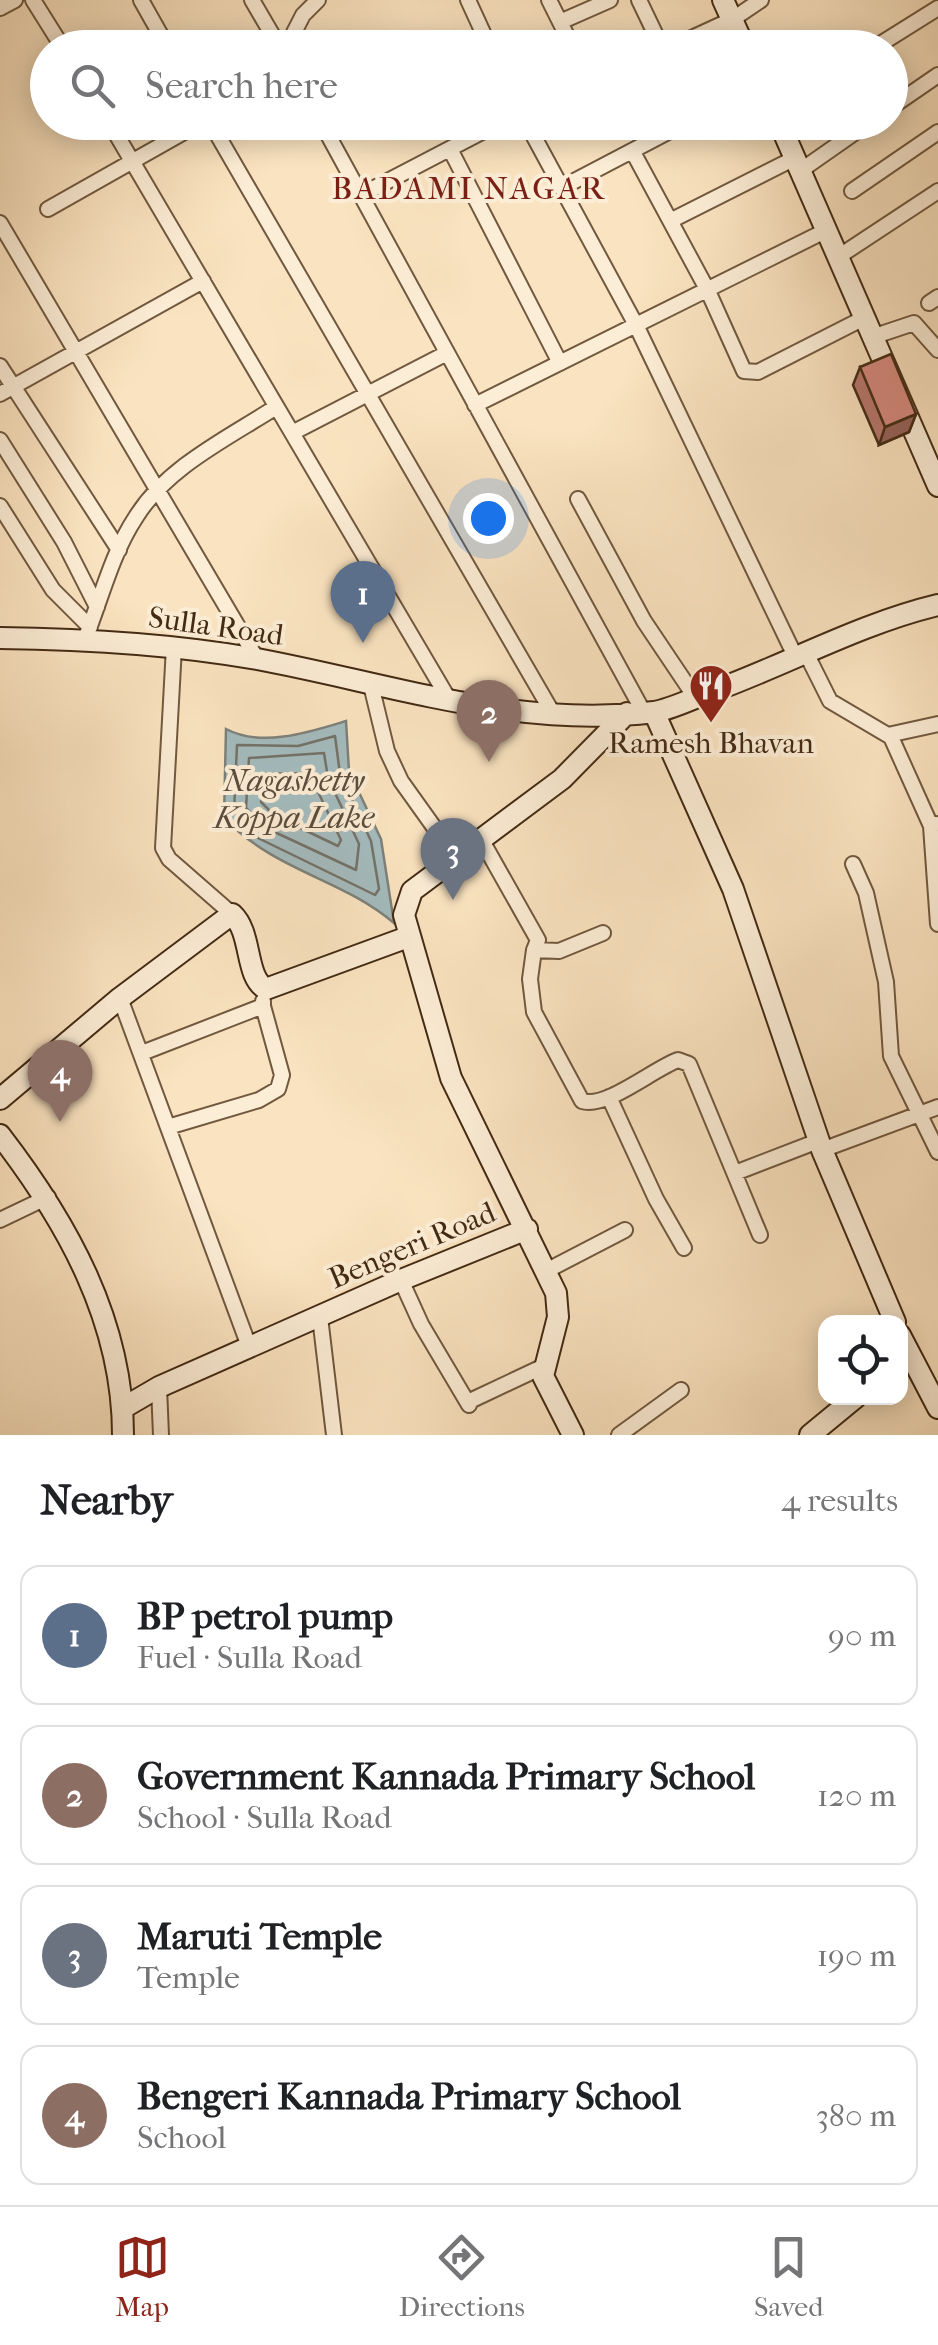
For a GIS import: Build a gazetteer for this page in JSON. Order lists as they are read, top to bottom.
{
  "streets": {
    "street": ["Sulla Road", "Bengeri Road"]
  },
  "districts": ["BADAMI NAGAR"],
  "water": ["Nagashetty Koppa Lake"],
  "places": {
    "restaurant": ["Ramesh Bhavan"]
  },
  "page": {
    "search": "Search here",
    "pins": [
      "1",
      "2",
      "3",
      "4"
    ],
    "heading": ["Nearby", "4 results"],
    "list": [
      {
        "mark": "1",
        "name": "BP petrol pump",
        "note": "Fuel · Sulla Road",
        "value": "90 m"
      },
      {
        "mark": "2",
        "name": "Government Kannada Primary School",
        "note": "School · Sulla Road",
        "value": "120 m"
      },
      {
        "mark": "3",
        "name": "Maruti Temple",
        "note": "Temple",
        "value": "190 m"
      },
      {
        "mark": "4",
        "name": "Bengeri Kannada Primary School",
        "note": "School",
        "value": "380 m"
      }
    ],
    "nav": ["Map", "Directions", "Saved"]
  }
}
